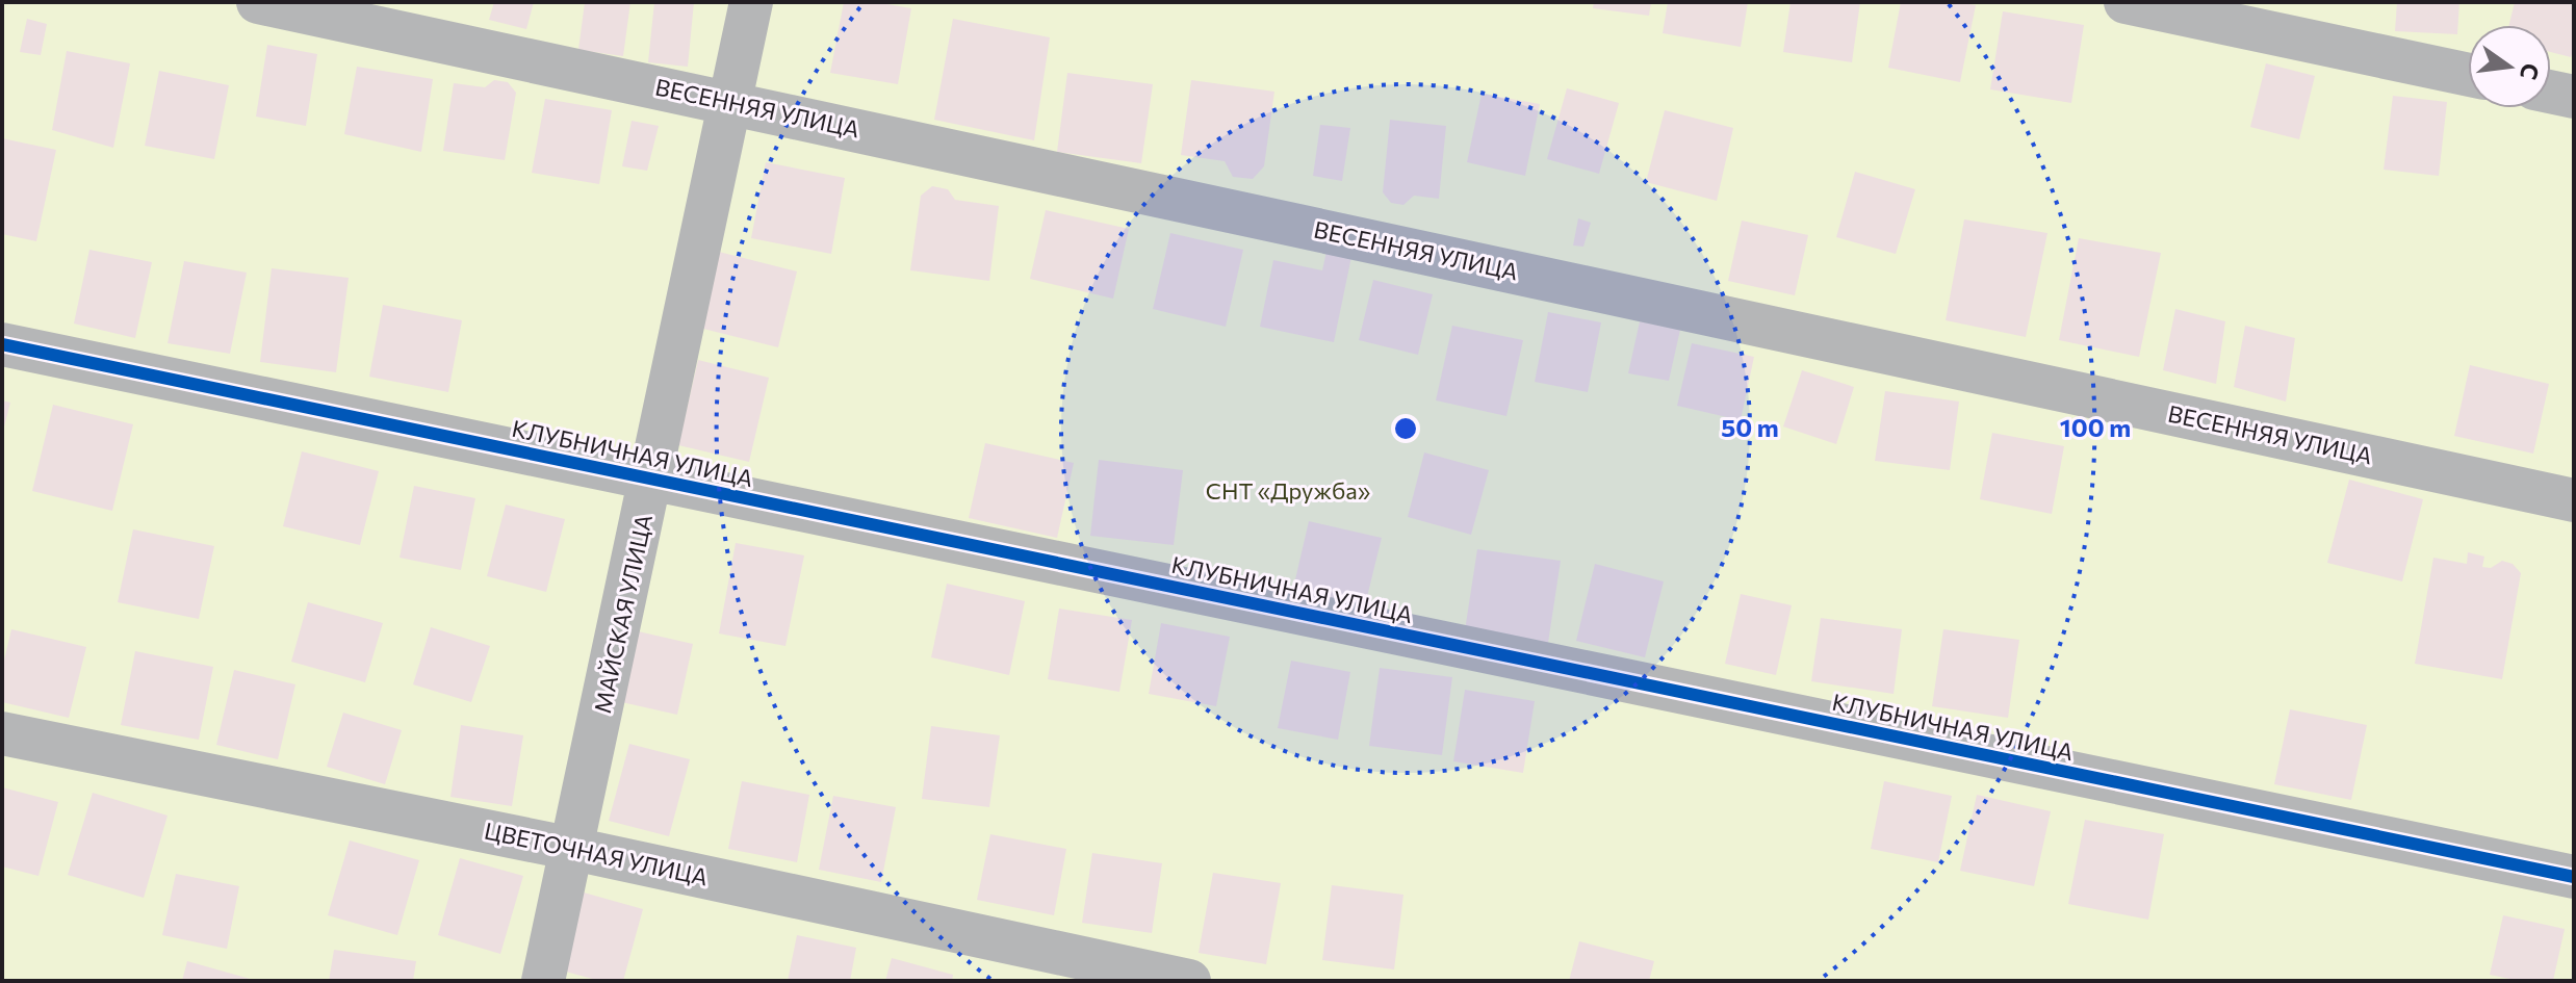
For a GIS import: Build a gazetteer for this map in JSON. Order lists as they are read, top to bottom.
{
  "streets": {
    "street": [
      "ВЕСЕННЯЯ УЛИЦА",
      "КЛУБНИЧНАЯ УЛИЦА",
      "МАЙСКАЯ УЛИЦА",
      "ЦВЕТОЧНАЯ УЛИЦА"
    ]
  },
  "crossings": [
    ["ВЕСЕННЯЯ УЛИЦА", "МАЙСКАЯ УЛИЦА"],
    ["КЛУБНИЧНАЯ УЛИЦА", "МАЙСКАЯ УЛИЦА"],
    ["МАЙСКАЯ УЛИЦА", "ЦВЕТОЧНАЯ УЛИЦА"]
  ],
  "parks": ["СНТ «Дружба»"],
  "north": "right",
  "rings": ["50 m", "100 m"]
}
